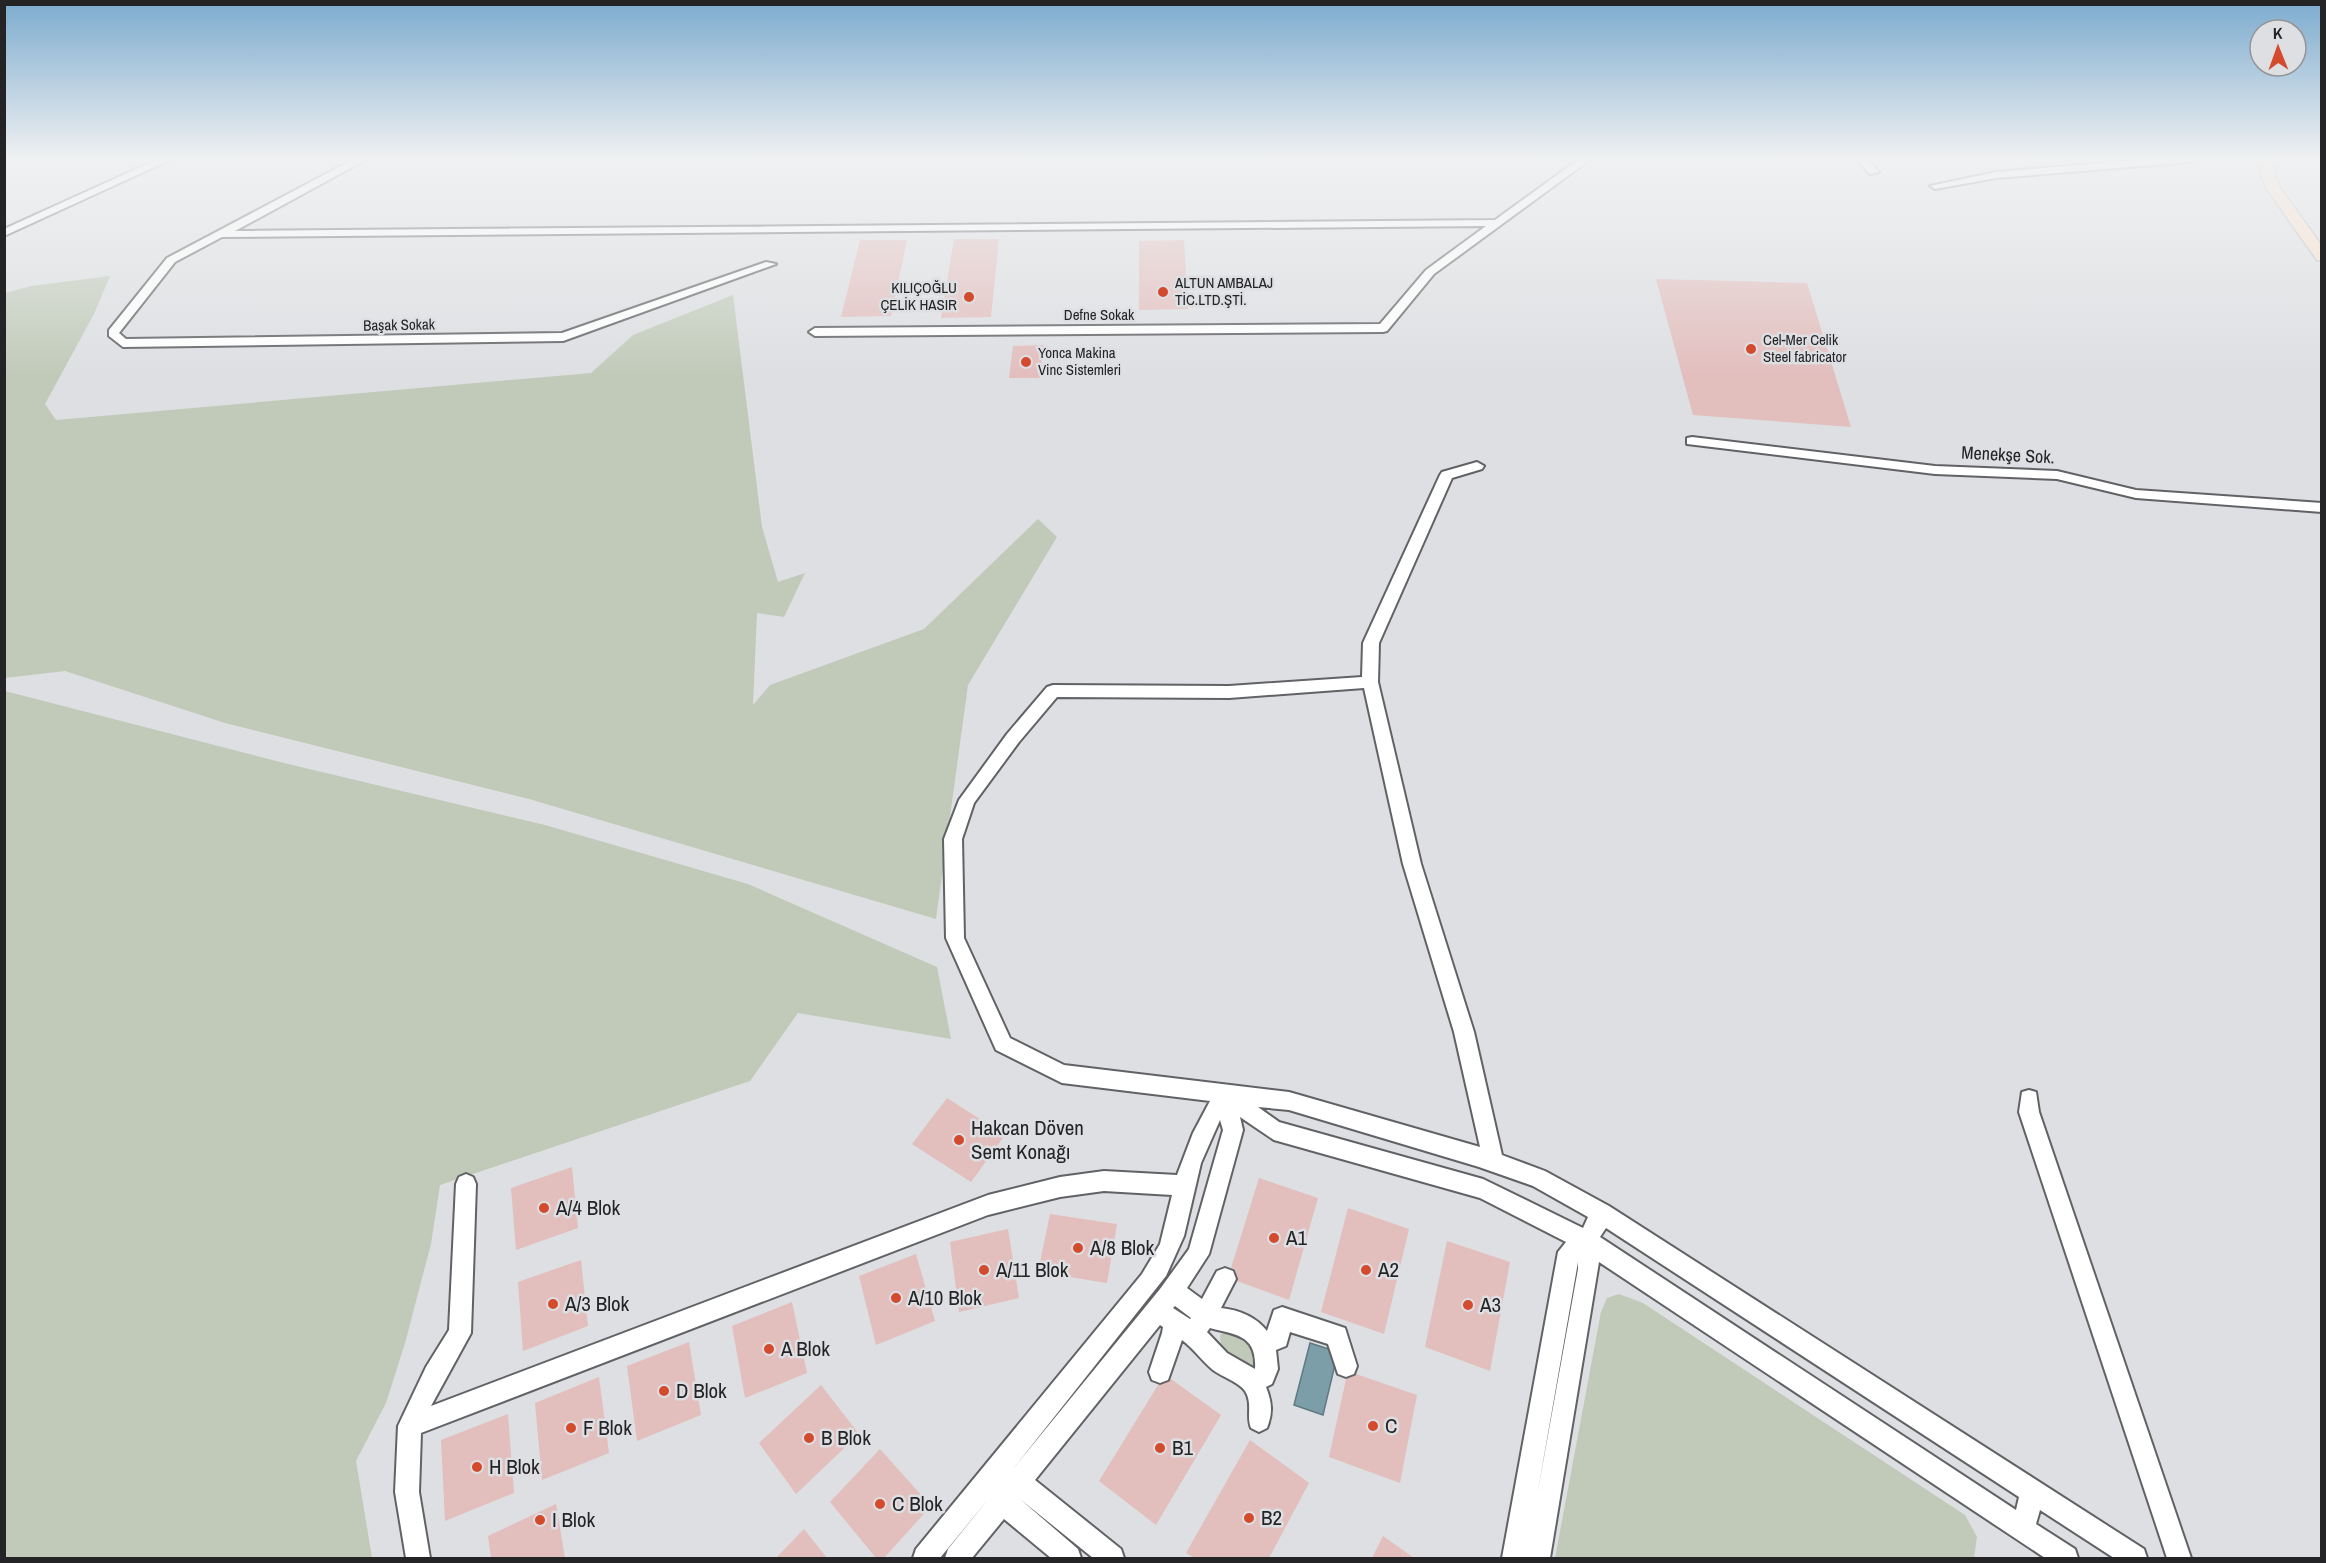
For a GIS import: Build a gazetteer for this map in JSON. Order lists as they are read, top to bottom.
{
  "streets": {
    "street": ["Defne Sokak", "Başak Sokak", "Menekşe Sok."]
  },
  "places": [
    "ALTUN AMBALAJ TİC.LTD.ŞTİ.",
    "KILIÇOĞLU ÇELİK HASIR",
    "Cel-Mer Celik Steel fabricator",
    "Yonca Makina Vinc Sistemleri",
    "Hakcan Döven Semt Konağı",
    "A/4 Blok",
    "A1",
    "A/8 Blok",
    "A/11 Blok",
    "A2",
    "A/10 Blok",
    "A/3 Blok",
    "A3",
    "A Blok",
    "D Blok",
    "C",
    "F Blok",
    "B Blok",
    "B1",
    "H Blok",
    "C Blok",
    "B2",
    "I Blok"
  ],
  "north": "top"
}
